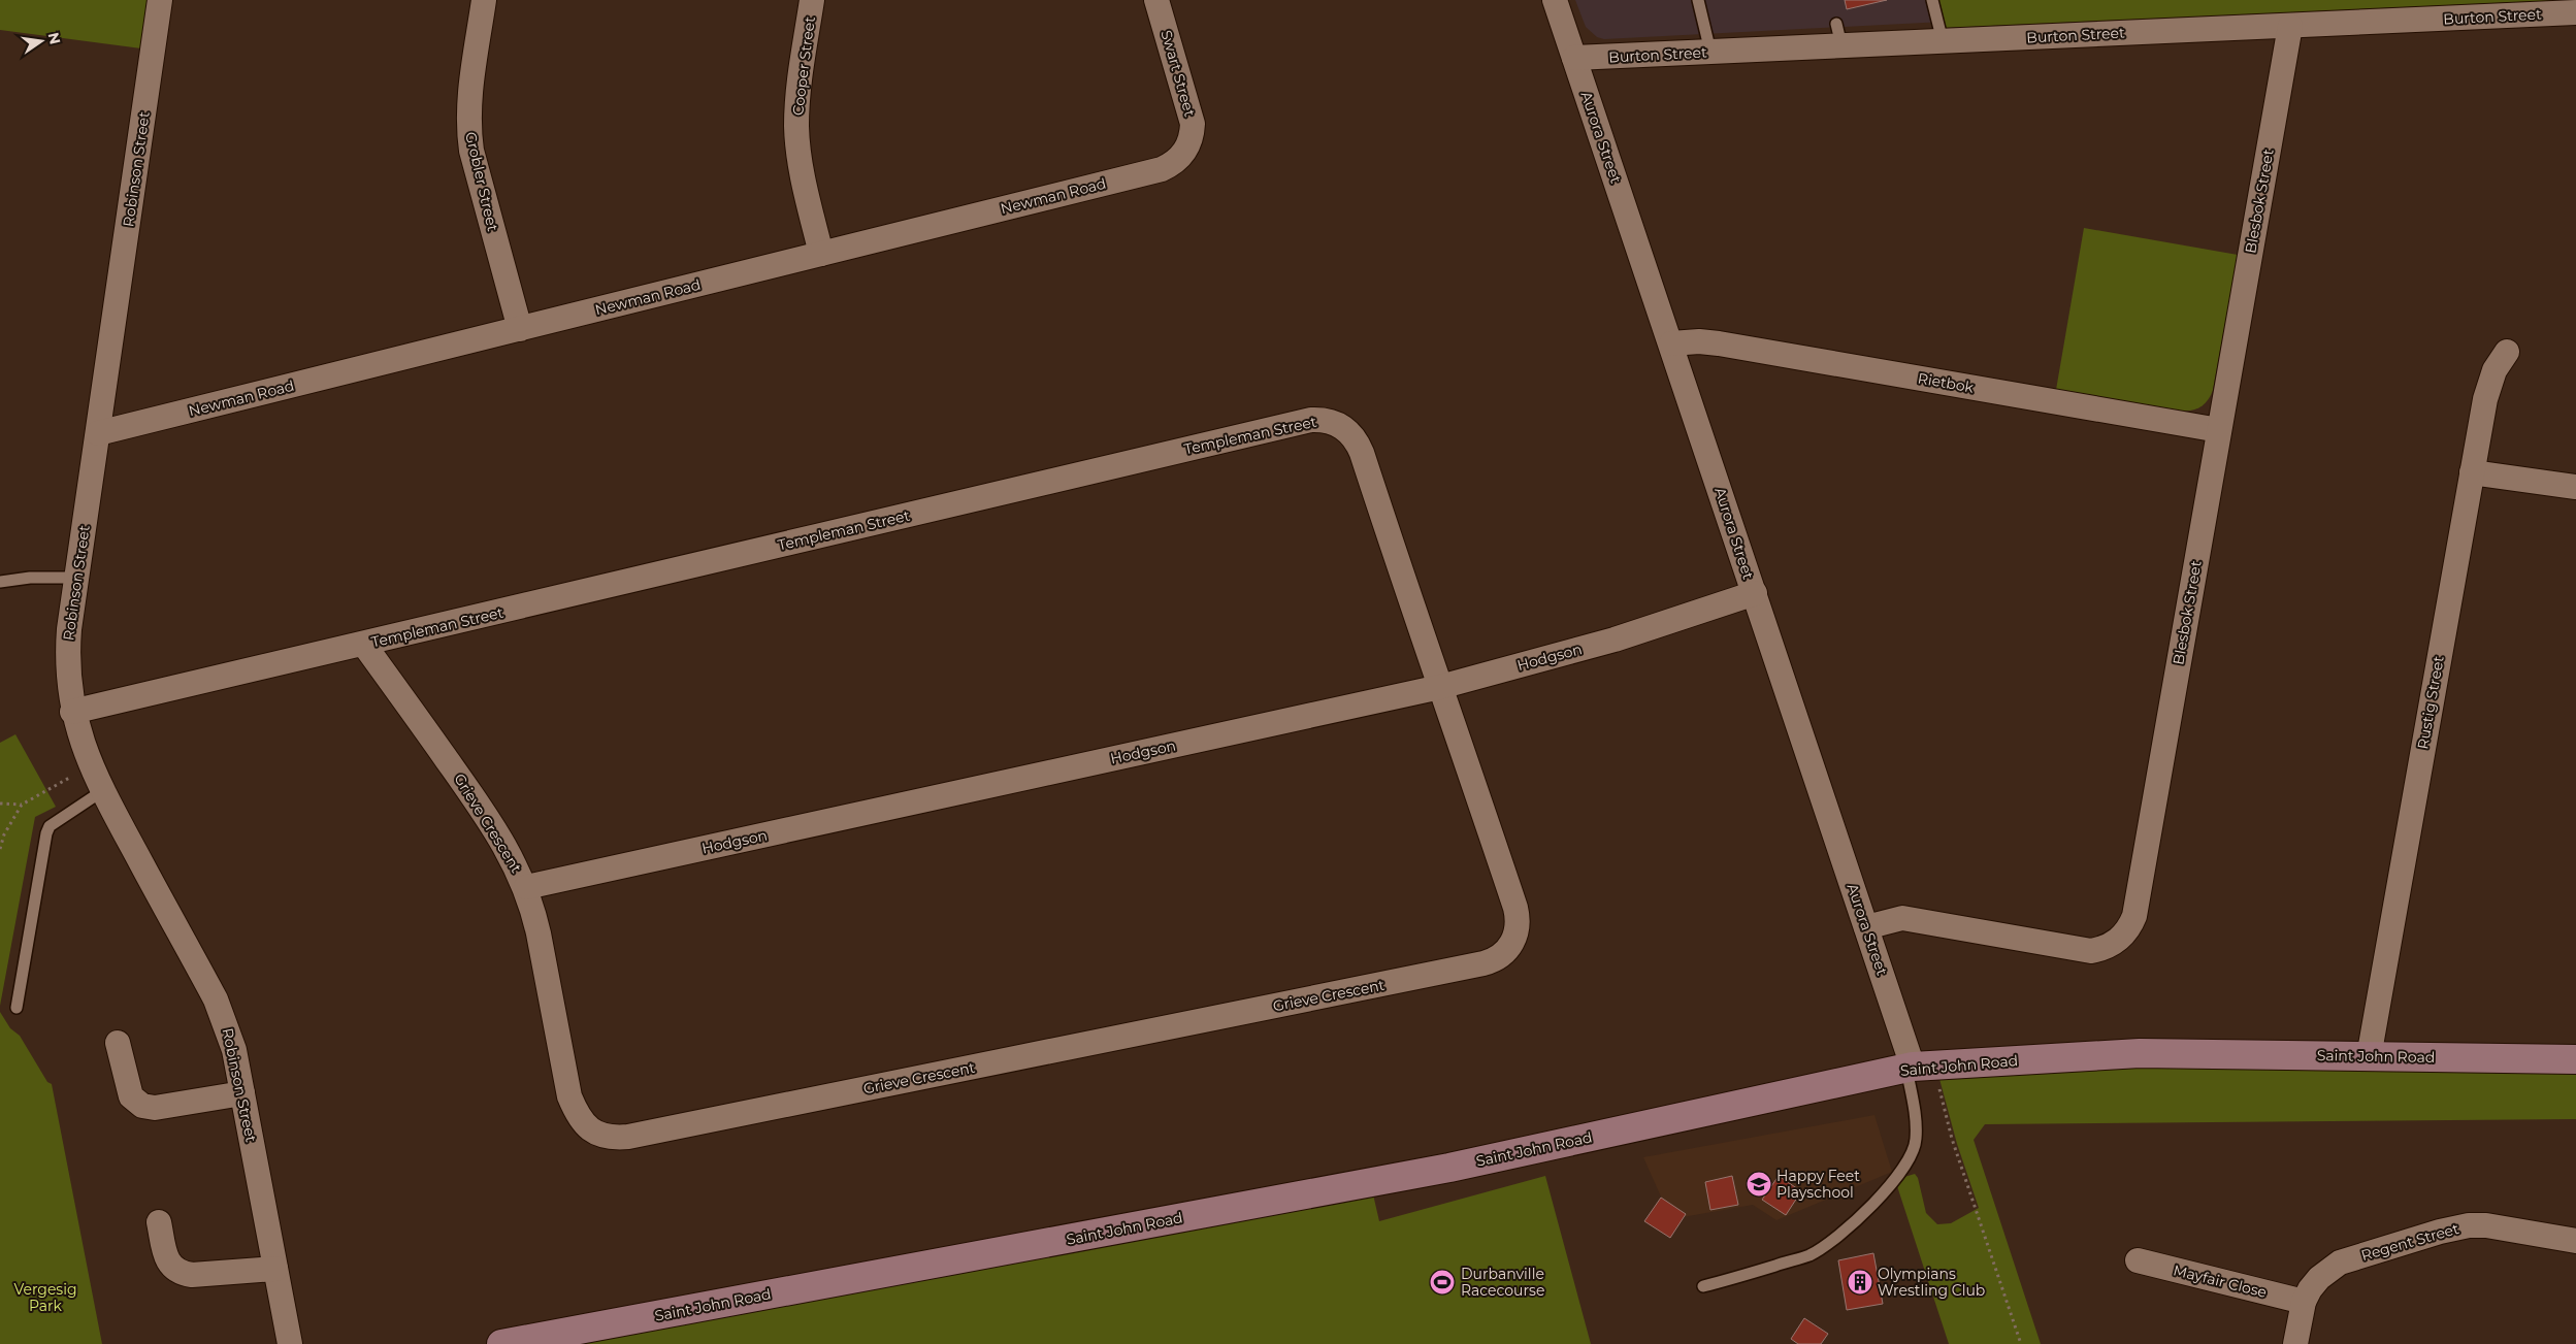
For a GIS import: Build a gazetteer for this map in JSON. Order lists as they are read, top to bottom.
{
  "streets": {
    "main road": ["Saint John Road"],
    "street": [
      "Burton Street",
      "Cooper Street",
      "Swart Street",
      "Aurora Street",
      "Robinson Street",
      "Grobler Street",
      "Newman Road",
      "Blesbok Street",
      "Rietbok",
      "Templeman Street",
      "Hodgson",
      "Rustig Street",
      "Grieve Crescent",
      "Regent Street",
      "Mayfair Close"
    ]
  },
  "crossings": [
    ["Burton Street", "Aurora Street"],
    ["Burton Street", "Blesbok Street"],
    ["Cooper Street", "Newman Road"],
    ["Swart Street", "Newman Road"],
    ["Aurora Street", "Blesbok Street"],
    ["Aurora Street", "Rietbok"],
    ["Aurora Street", "Hodgson"],
    ["Aurora Street", "Saint John Road"],
    ["Robinson Street", "Newman Road"],
    ["Robinson Street", "Templeman Street"],
    ["Grobler Street", "Newman Road"],
    ["Blesbok Street", "Rietbok"],
    ["Templeman Street", "Hodgson"],
    ["Templeman Street", "Grieve Crescent"],
    ["Hodgson", "Grieve Crescent"],
    ["Rustig Street", "Saint John Road"],
    ["Regent Street", "Mayfair Close"]
  ],
  "parks": ["Vergesig Park"],
  "places": {
    "school or university": ["Happy Feet Playschool"],
    "sports": ["Durbanville Racecourse"],
    "building": ["Olympians Wrestling Club"]
  },
  "north": "right"
}
